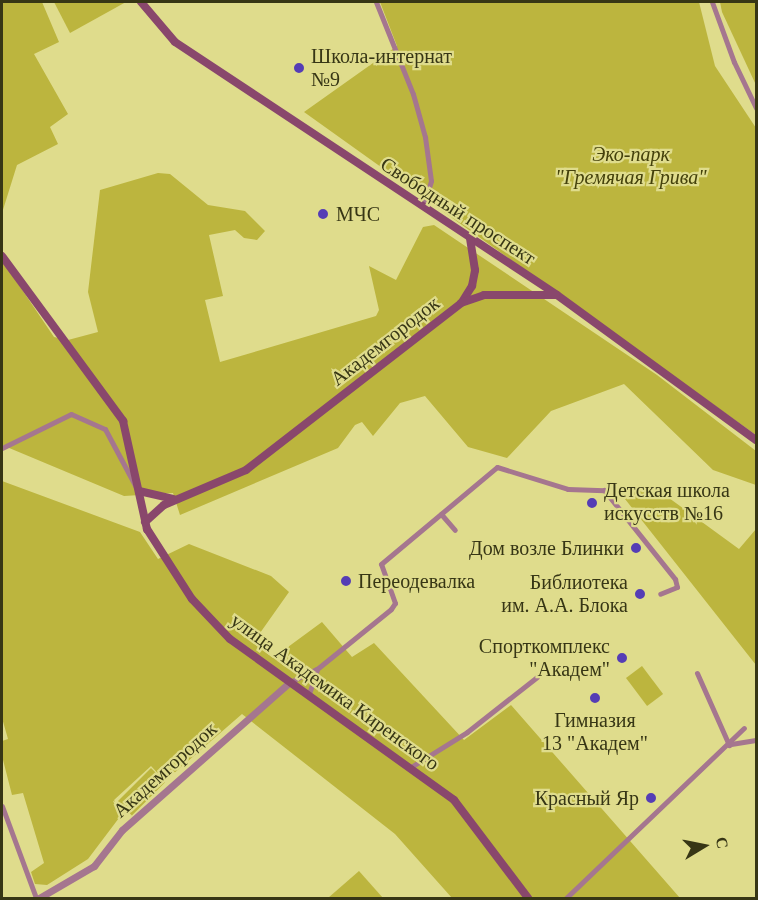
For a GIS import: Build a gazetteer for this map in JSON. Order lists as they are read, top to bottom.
{
  "streets": {
    "main road": ["Свободный проспект", "Академгородок", "улица Академика Киренского"]
  },
  "crossings": [
    ["Академгородок", "улица Академика Киренского"]
  ],
  "parks": ["Эко-парк \"Гремячая Грива\""],
  "places": [
    "Школа-интернат №9",
    "МЧС",
    "Детская школа искусств №16",
    "Дом возле Блинки",
    "Переодевалка",
    "Библиотека им. А.А. Блока",
    "Спорткомплекс \"Академ\"",
    "Гимназия 13 \"Академ\"",
    "Красный Яр"
  ],
  "north": "right"
}
